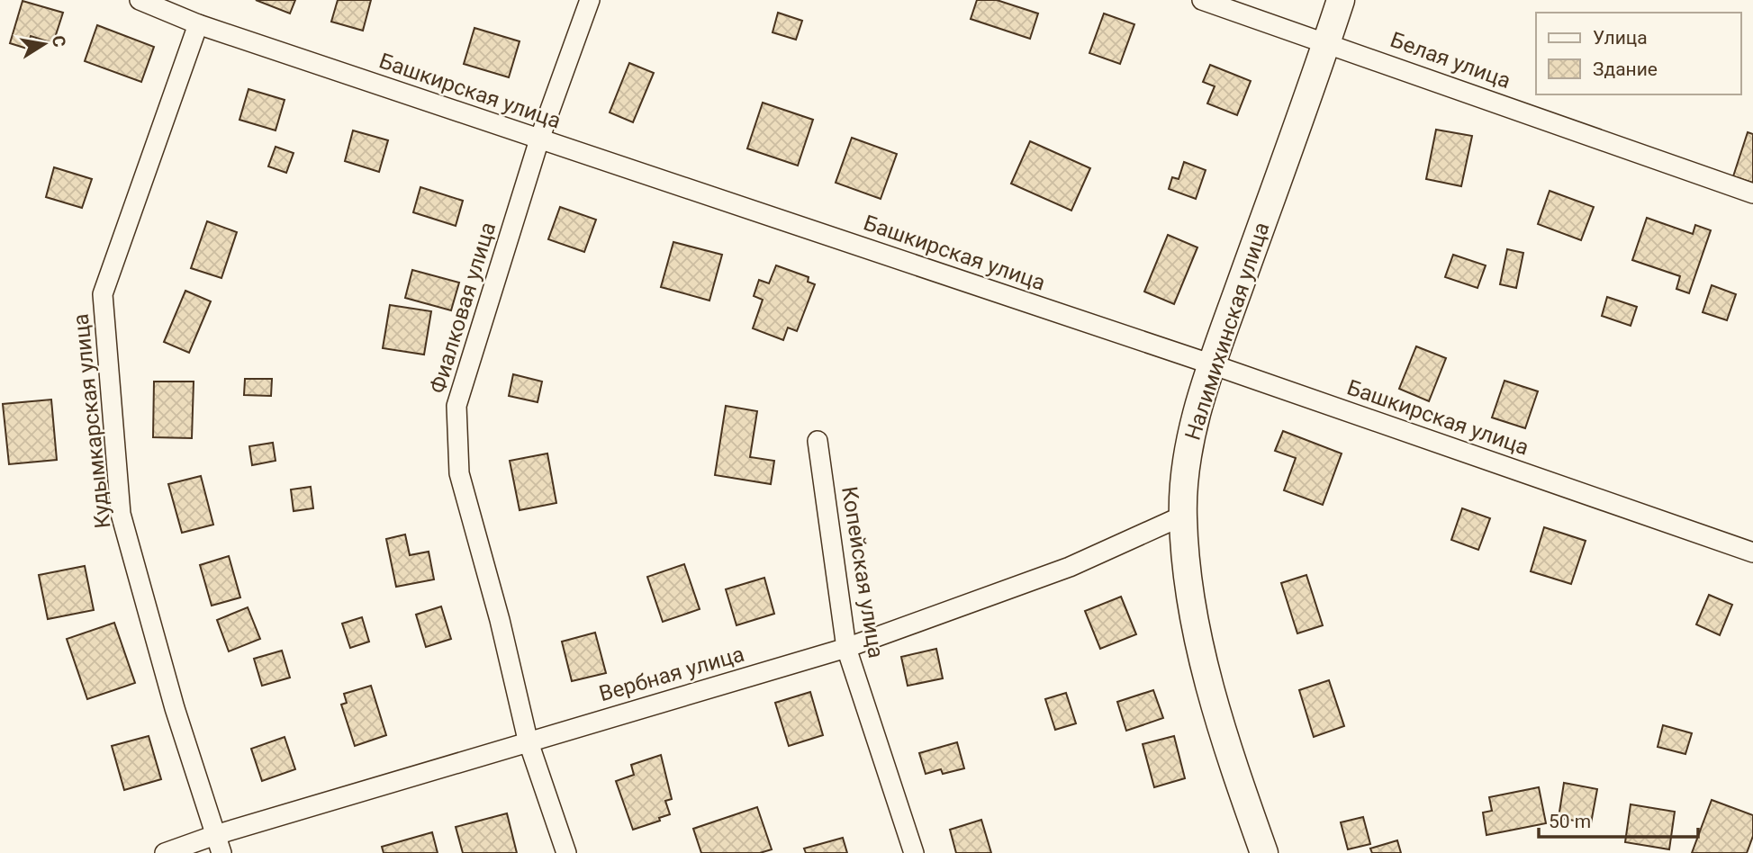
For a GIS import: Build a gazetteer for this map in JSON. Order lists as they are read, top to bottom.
{
  "streets": {
    "street": [
      "Белая улица",
      "Башкирская улица",
      "Фиалковая улица",
      "Налимихинская улица",
      "Кудымкарская улица",
      "Копейская улица",
      "Вербная улица"
    ]
  },
  "crossings": [
    ["Белая улица", "Налимихинская улица"],
    ["Башкирская улица", "Фиалковая улица"],
    ["Башкирская улица", "Налимихинская улица"],
    ["Башкирская улица", "Кудымкарская улица"],
    ["Фиалковая улица", "Вербная улица"],
    ["Налимихинская улица", "Вербная улица"],
    ["Кудымкарская улица", "Вербная улица"],
    ["Копейская улица", "Вербная улица"]
  ],
  "legend": ["Улица", "Здание"],
  "scale_bar": "50 m",
  "north": "right"
}
